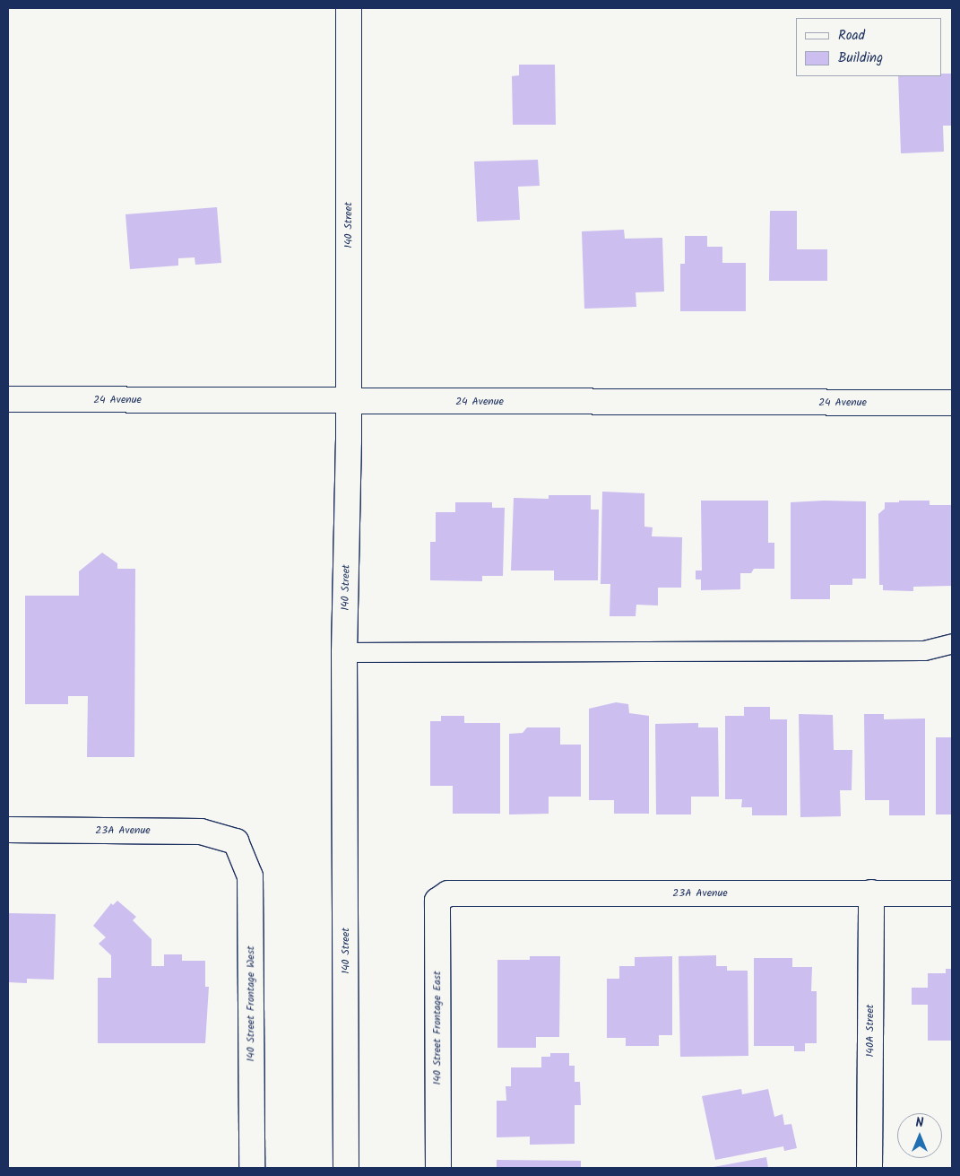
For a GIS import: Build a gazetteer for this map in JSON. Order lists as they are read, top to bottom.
{
  "streets": {
    "main road": [
      "140 Street",
      "24 Avenue",
      "23A Avenue",
      "140 Street Frontage West",
      "140 Street Frontage East",
      "140A Street"
    ]
  },
  "crossings": [
    ["140 Street", "24 Avenue"],
    ["23A Avenue", "140 Street Frontage West"],
    ["23A Avenue", "140 Street Frontage East"],
    ["23A Avenue", "140A Street"]
  ],
  "legend": ["Road", "Building"],
  "north": "top"
}
